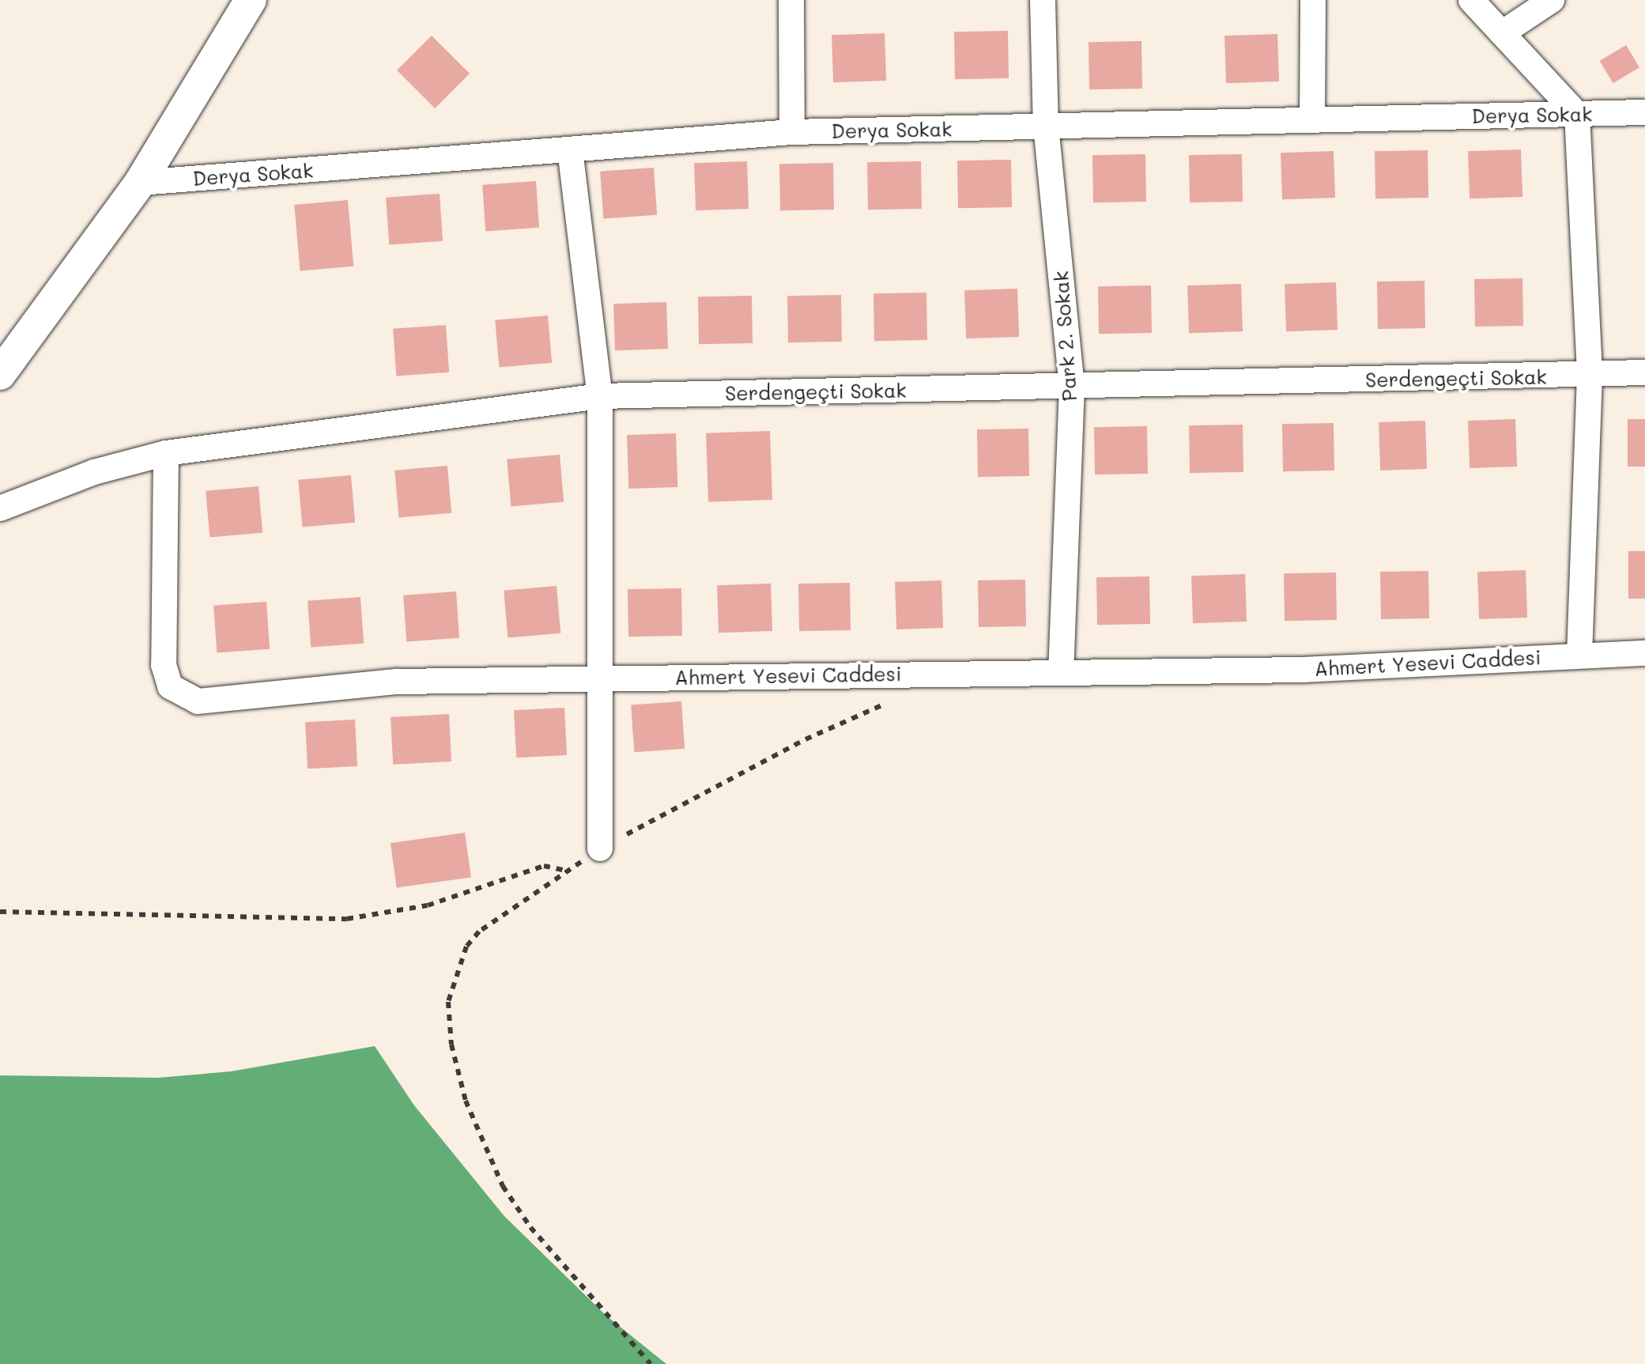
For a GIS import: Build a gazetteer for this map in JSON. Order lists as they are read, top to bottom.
{
  "streets": {
    "street": [
      "Derya Sokak",
      "Park 2. Sokak",
      "Serdengeçti Sokak",
      "Ahmert Yesevi Caddesi"
    ]
  },
  "crossings": [
    ["Derya Sokak", "Park 2. Sokak"],
    ["Park 2. Sokak", "Serdengeçti Sokak"],
    ["Park 2. Sokak", "Ahmert Yesevi Caddesi"],
    ["Serdengeçti Sokak", "Ahmert Yesevi Caddesi"]
  ]
}
